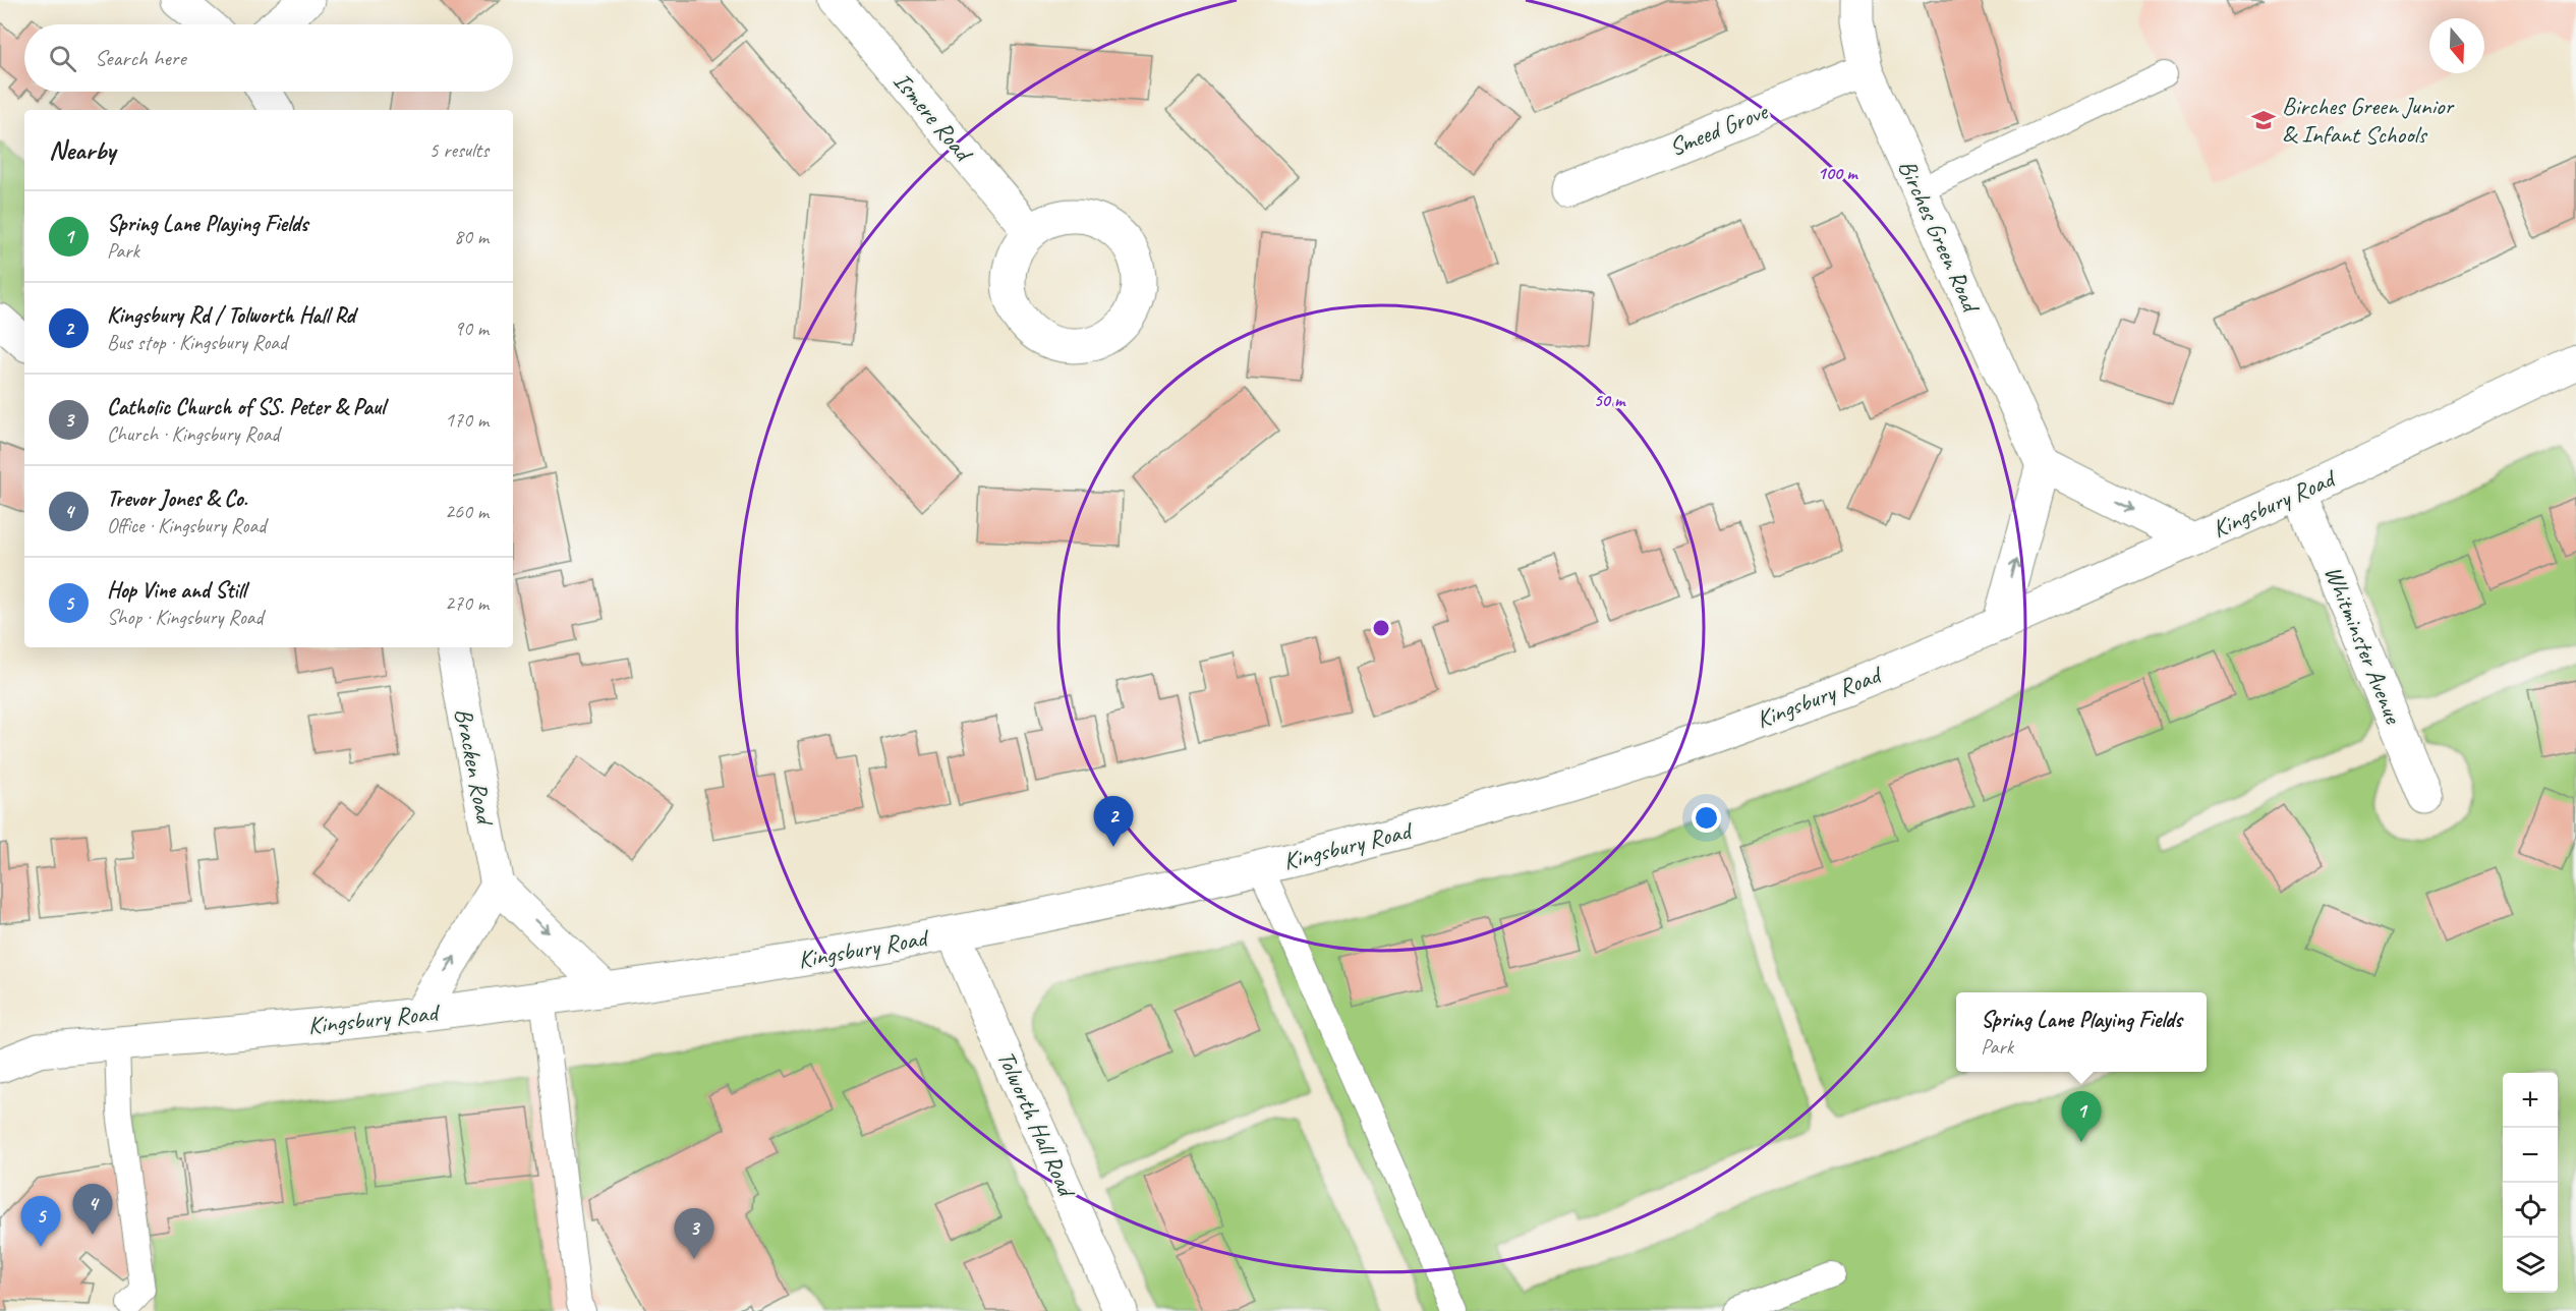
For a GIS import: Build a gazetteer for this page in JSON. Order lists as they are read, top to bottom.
{
  "streets": {
    "street": [
      "Ismere Road",
      "Smeed Grove",
      "Birches Green Road",
      "Kingsbury Road",
      "Whitminster Avenue",
      "Bracken Road",
      "Tolworth Hall Road"
    ]
  },
  "crossings": [
    ["Smeed Grove", "Birches Green Road"],
    ["Kingsbury Road", "Whitminster Avenue"],
    ["Kingsbury Road", "Tolworth Hall Road"]
  ],
  "places": {
    "school or university": ["Birches Green Junior & Infant Schools"]
  },
  "north": "bottom",
  "page": {
    "search": "Search here",
    "heading": ["Nearby", "5 results"],
    "list": [
      {
        "mark": "1",
        "name": "Spring Lane Playing Fields",
        "note": "Park",
        "value": "80 m"
      },
      {
        "mark": "2",
        "name": "Kingsbury Rd / Tolworth Hall Rd",
        "note": "Bus stop · Kingsbury Road",
        "value": "90 m"
      },
      {
        "mark": "3",
        "name": "Catholic Church of SS. Peter & Paul",
        "note": "Church · Kingsbury Road",
        "value": "170 m"
      },
      {
        "mark": "4",
        "name": "Trevor Jones & Co.",
        "note": "Office · Kingsbury Road",
        "value": "260 m"
      },
      {
        "mark": "5",
        "name": "Hop Vine and Still",
        "note": "Shop · Kingsbury Road",
        "value": "270 m"
      }
    ],
    "pins": [
      "2",
      "1",
      "4",
      "5",
      "3"
    ],
    "popup": ["Spring Lane Playing Fields", "Park"],
    "map_buttons": ["+", "−"]
  },
  "rings": ["100 m", "50 m"]
}
